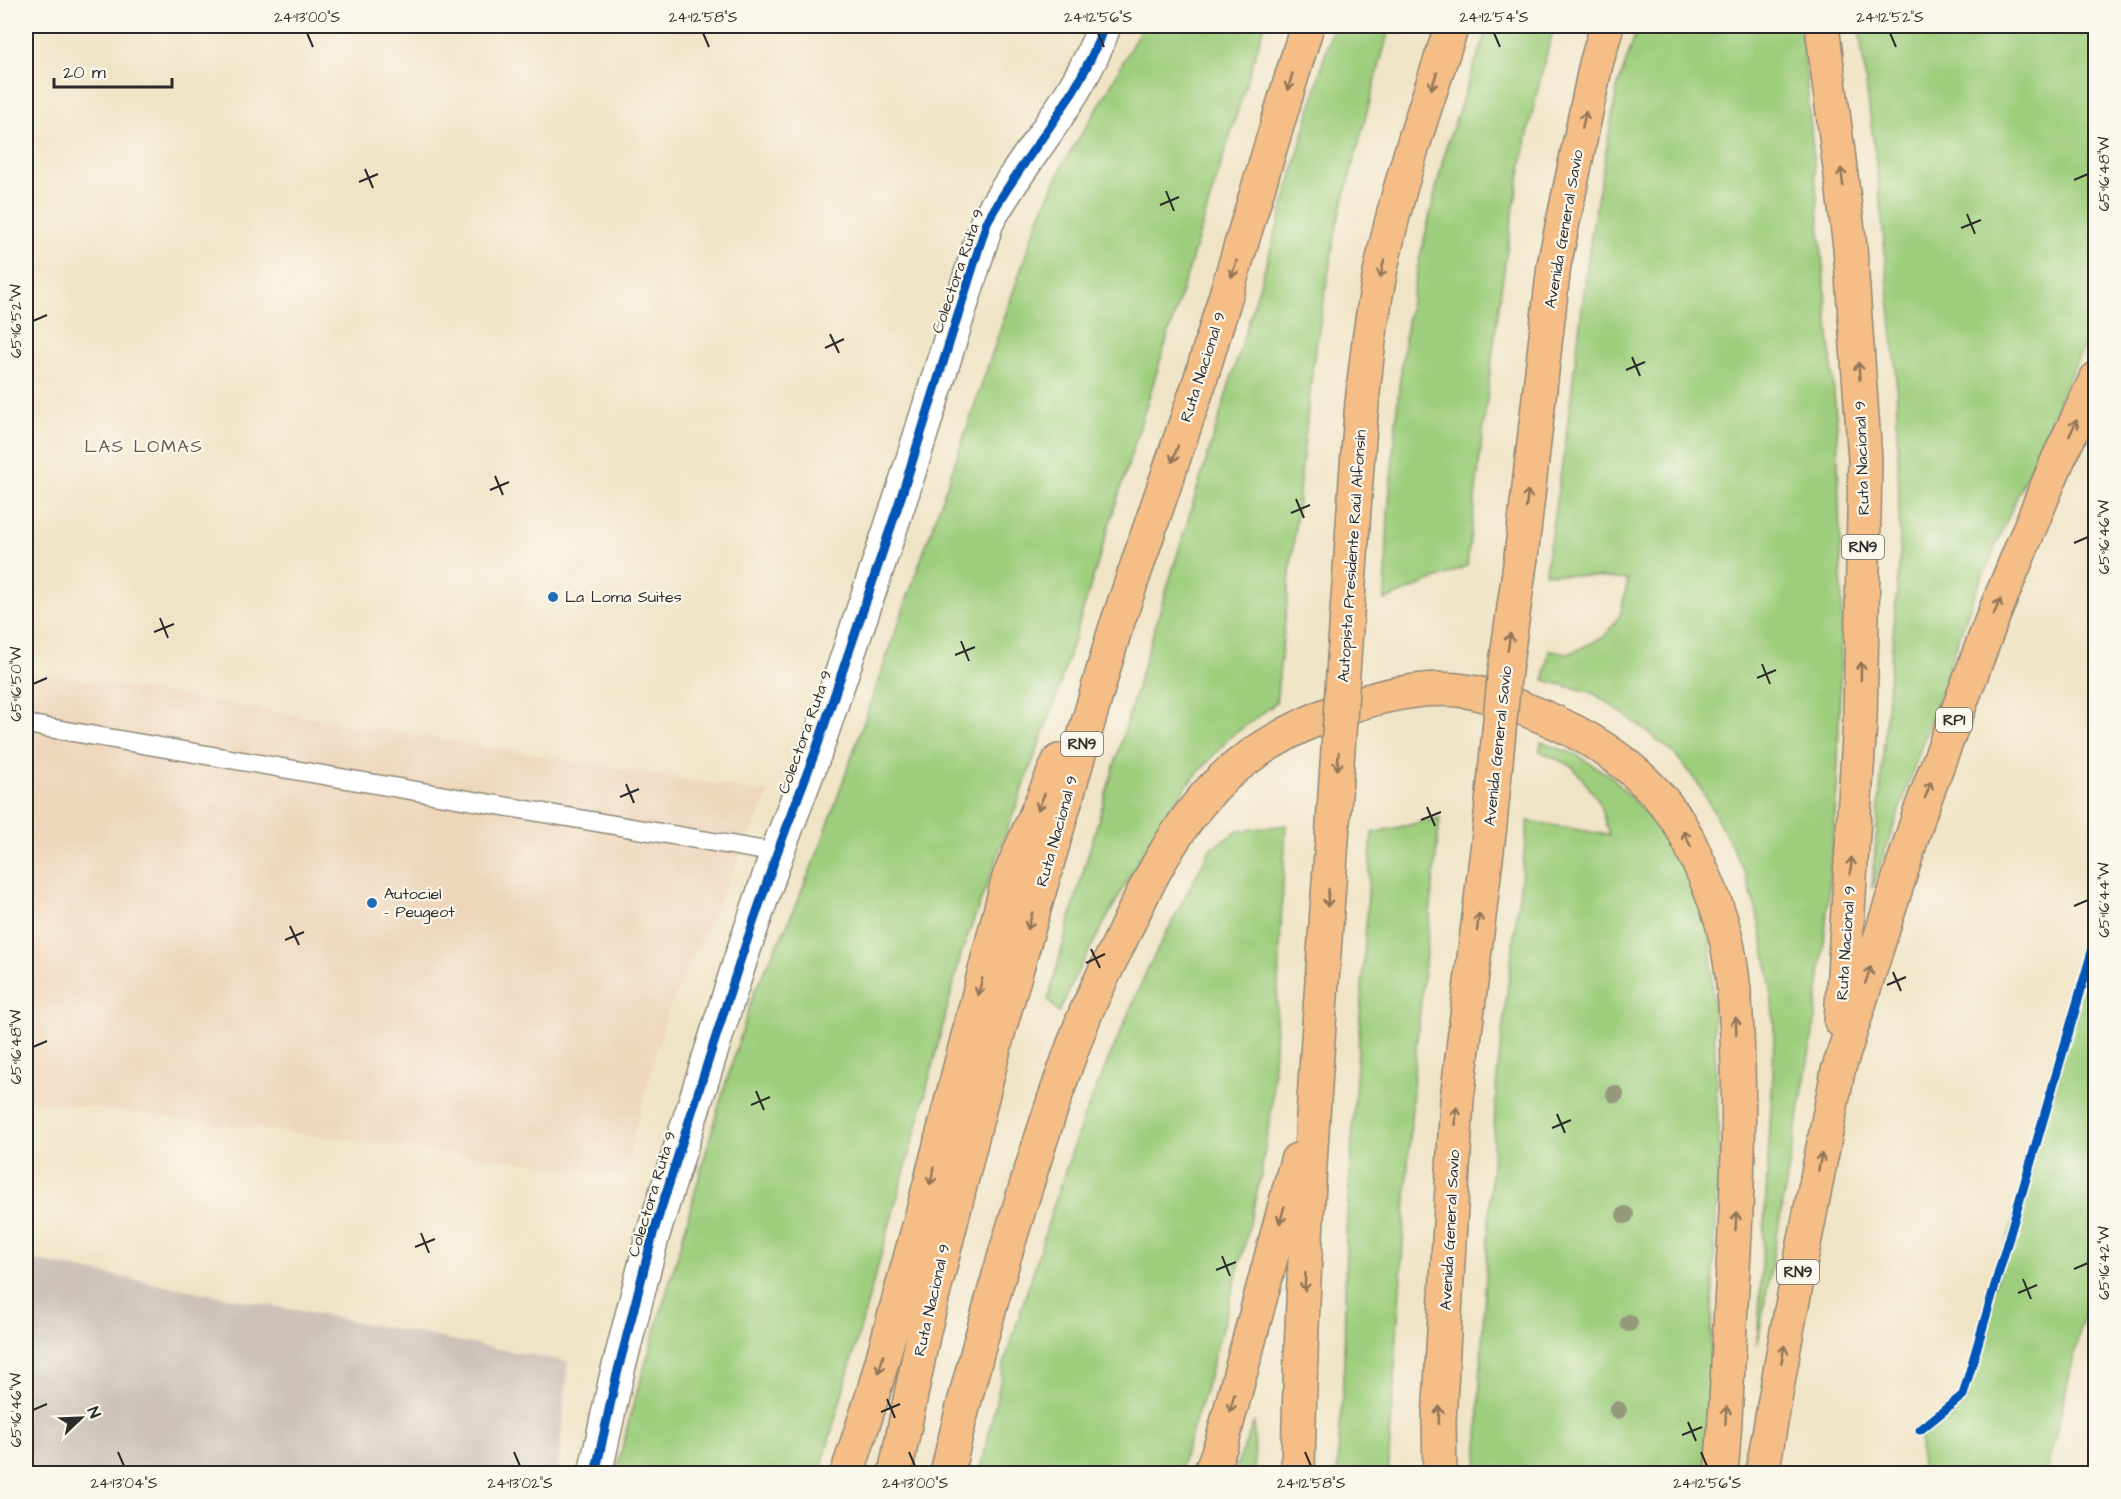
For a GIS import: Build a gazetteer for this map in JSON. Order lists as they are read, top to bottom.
{
  "streets": {
    "highway": [
      "Avenida General Savio",
      "Ruta Nacional 9",
      "RN9",
      "Autopista Presidente Raúl Alfonsín",
      "RP1"
    ],
    "street": ["Colectora Ruta 9"]
  },
  "crossings": [
    ["Ruta Nacional 9", "RN9"],
    ["Ruta Nacional 9", "RP1"],
    ["RN9", "RP1"]
  ],
  "one_way": ["Autopista Presidente Raúl Alfonsín"],
  "districts": ["LAS LOMAS"],
  "places": ["La Loma Suites", "Autociel - Peugeot"],
  "scale_bar": "20 m",
  "north": "top right",
  "coordinates": [
    "24°13'00\"S",
    "24°12'58\"S",
    "24°12'56\"S",
    "24°12'54\"S",
    "24°12'52\"S",
    "65°16'48\"W",
    "65°16'52\"W",
    "65°16'46\"W",
    "65°16'50\"W",
    "65°16'44\"W",
    "65°16'42\"W",
    "24°13'04\"S",
    "24°13'02\"S"
  ]
}
